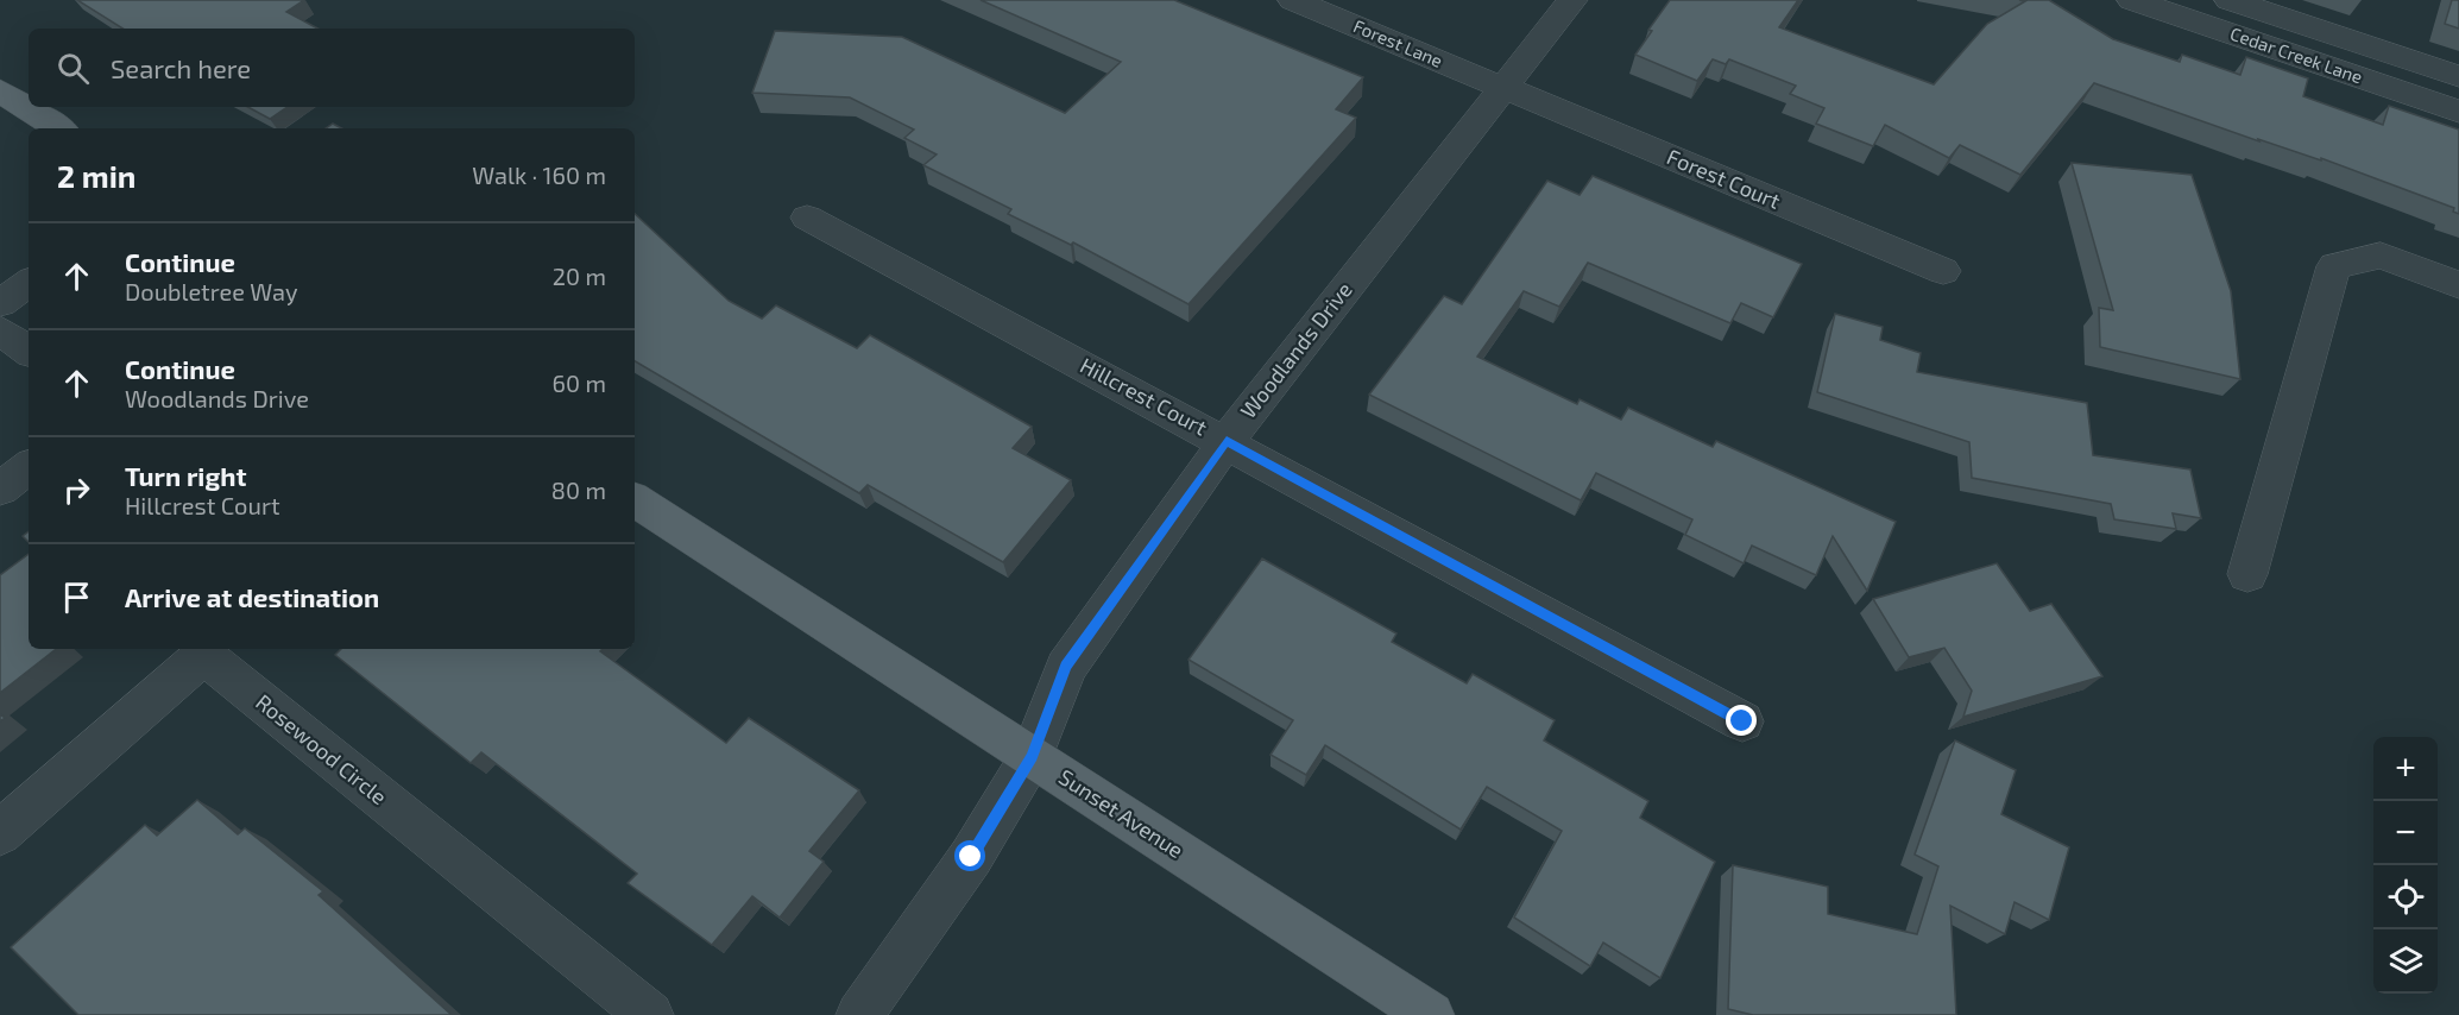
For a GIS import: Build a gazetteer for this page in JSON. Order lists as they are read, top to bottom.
{
  "streets": {
    "main road": ["Sunset Avenue"],
    "street": [
      "Forest Lane",
      "Cedar Creek Lane",
      "Forest Court",
      "Woodlands Drive",
      "Hillcrest Court",
      "Rosewood Circle"
    ]
  },
  "crossings": [
    ["Forest Lane", "Forest Court"],
    ["Forest Lane", "Woodlands Drive"],
    ["Forest Court", "Woodlands Drive"],
    ["Woodlands Drive", "Hillcrest Court"],
    ["Woodlands Drive", "Sunset Avenue"]
  ],
  "page": {
    "search": "Search here",
    "heading": ["2 min", "Walk · 160 m"],
    "list": [
      ["Continue", "Doubletree Way", "20 m"],
      ["Continue", "Woodlands Drive", "60 m"],
      ["Turn right", "Hillcrest Court", "80 m"],
      "Arrive at destination"
    ],
    "map_buttons": ["+", "−"]
  }
}
